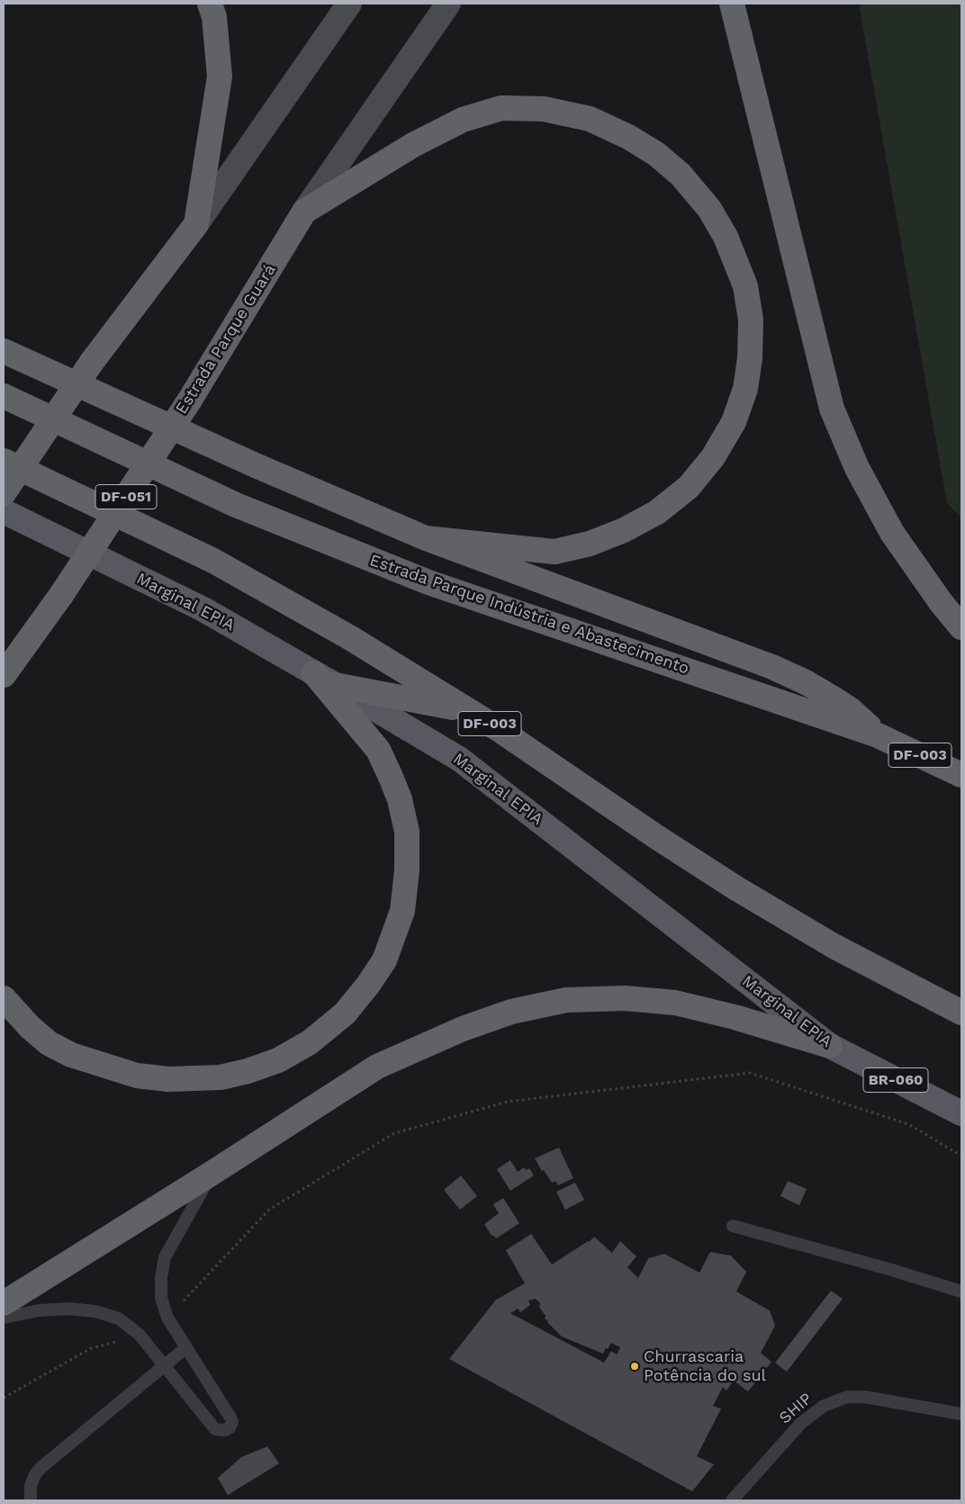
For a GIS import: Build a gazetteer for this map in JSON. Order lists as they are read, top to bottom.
{
  "streets": {
    "highway": [
      "Estrada Parque Guará",
      "DF-051",
      "Estrada Parque Indústria e Abastecimento",
      "DF-003"
    ],
    "main road": ["Marginal EPIA", "BR-060"],
    "lane": ["SHIP"]
  },
  "places": ["Churrascaria Potência do sul"]
}
